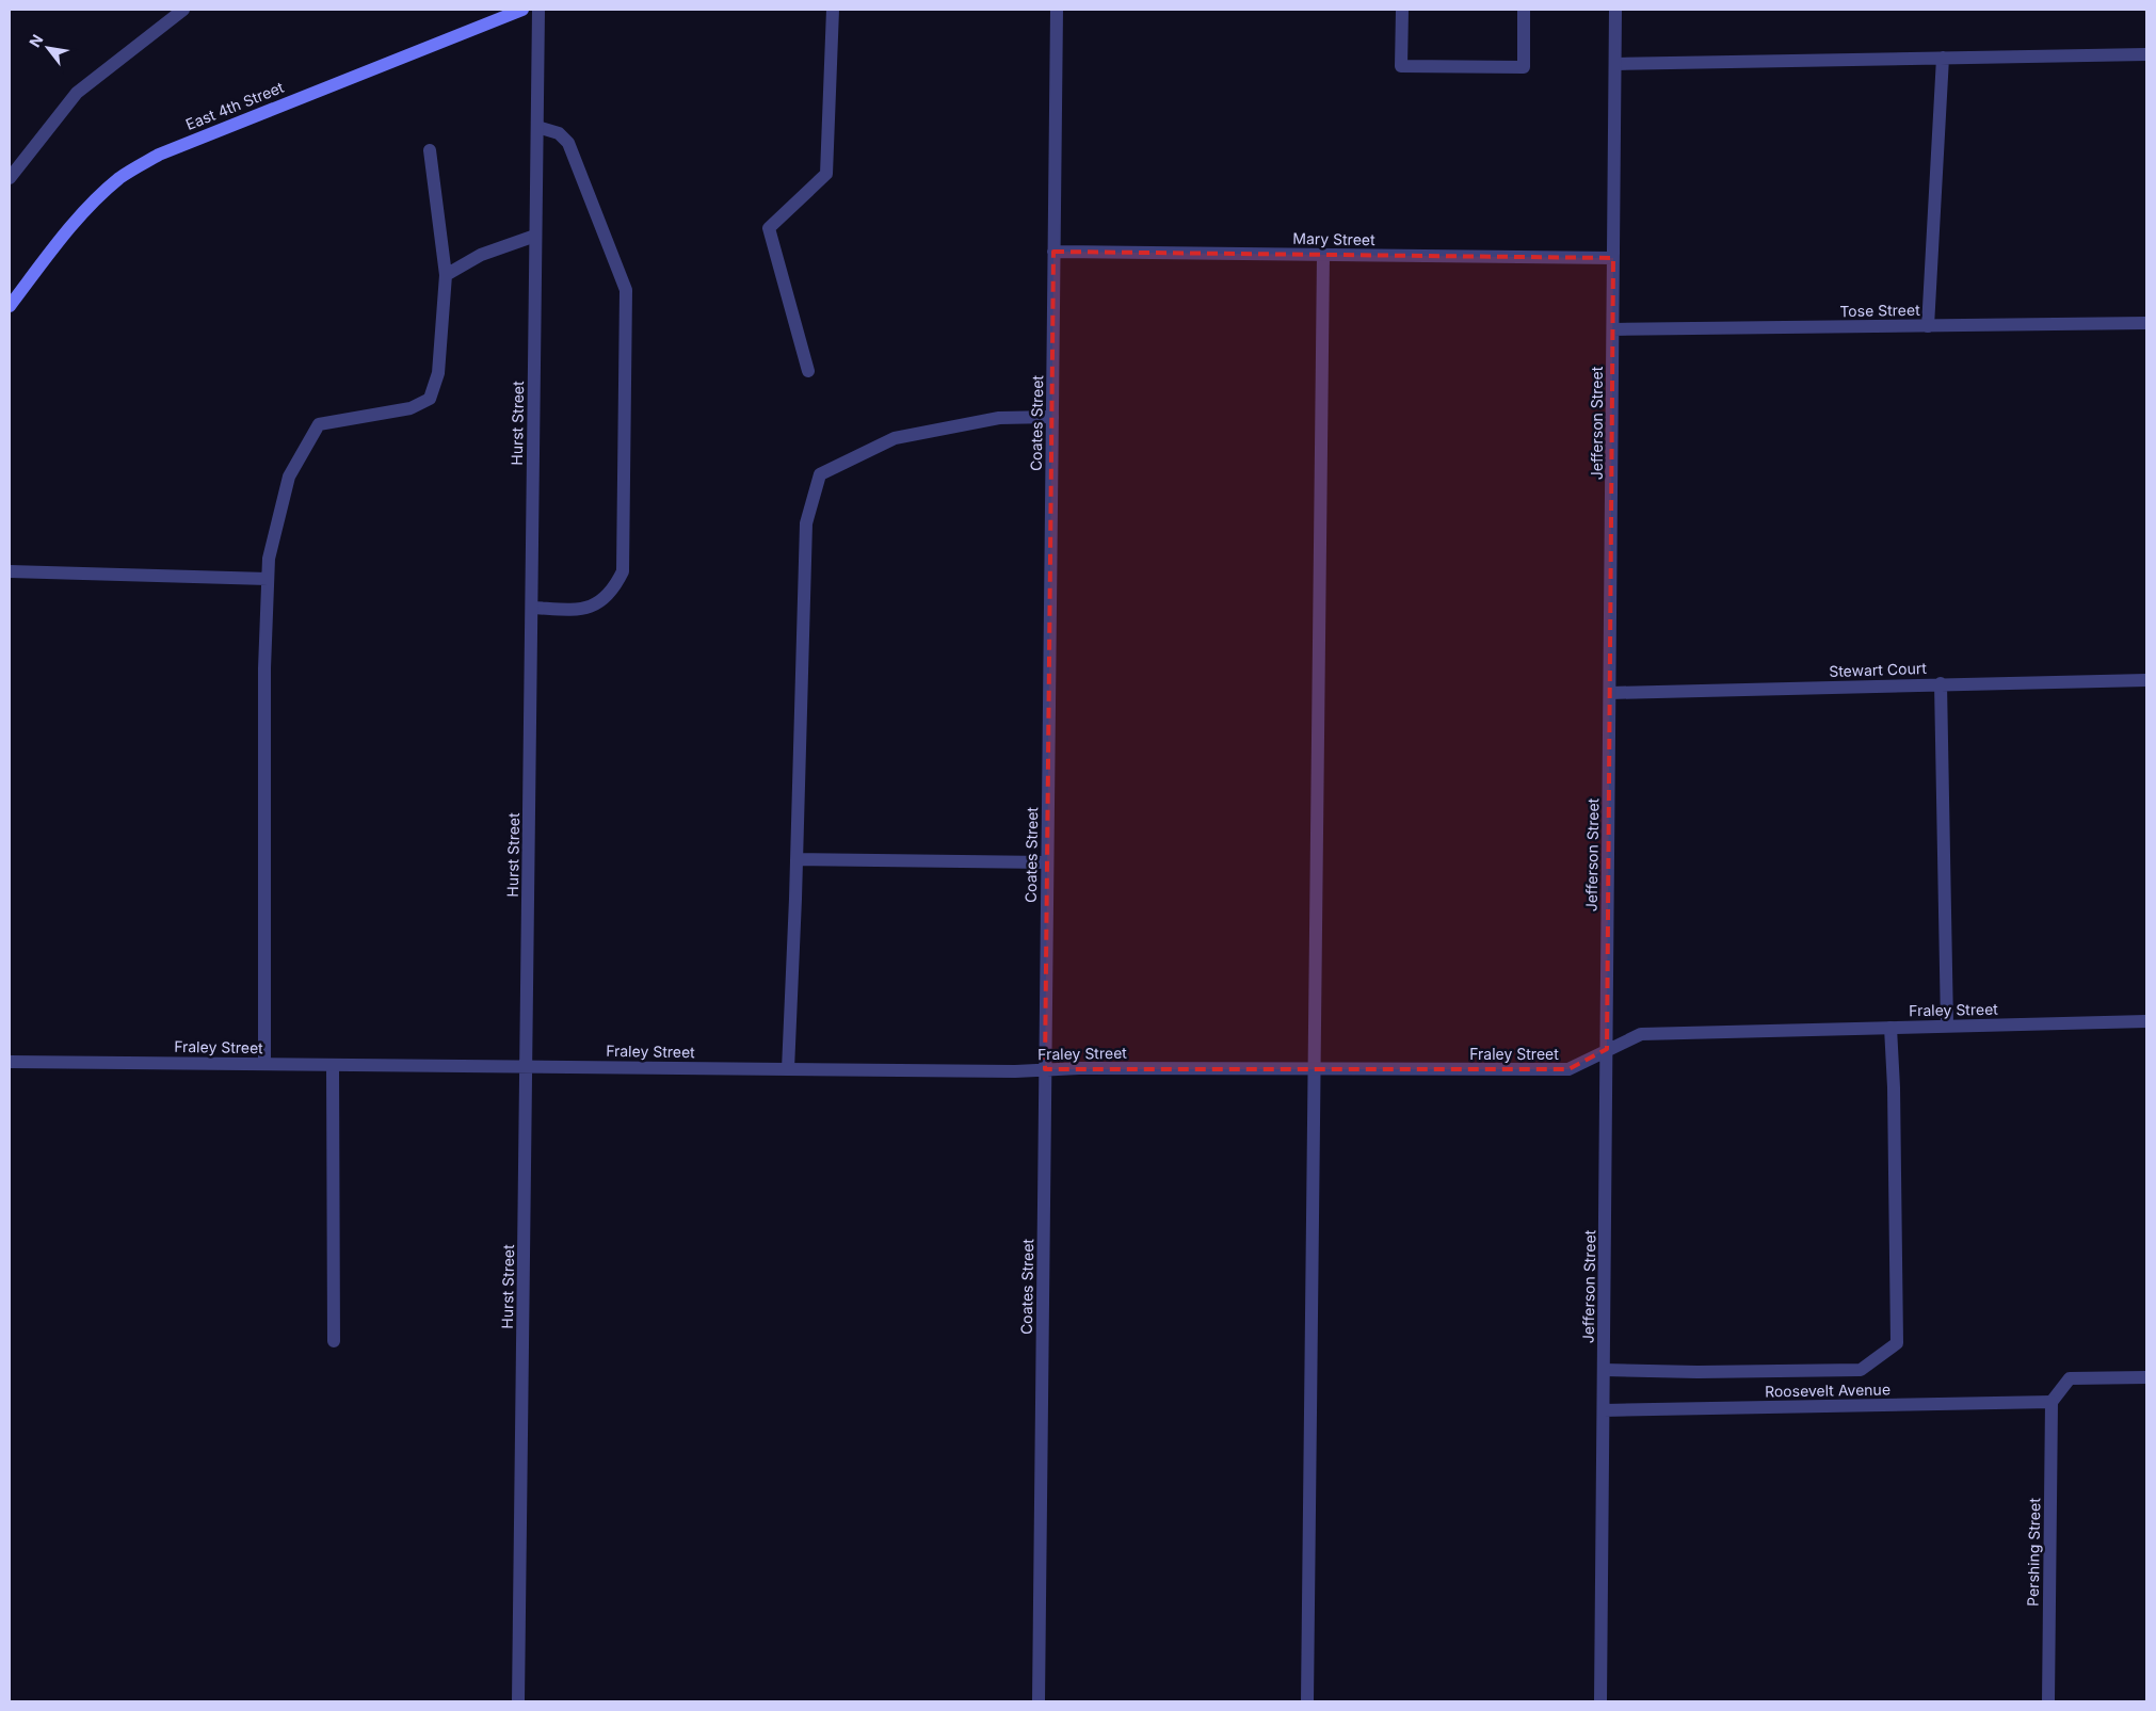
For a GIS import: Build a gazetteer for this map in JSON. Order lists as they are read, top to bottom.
{
  "streets": {
    "main road": ["East 4th Street"],
    "street": [
      "Mary Street",
      "Tose Street",
      "Hurst Street",
      "Coates Street",
      "Jefferson Street",
      "Stewart Court",
      "Fraley Street",
      "Roosevelt Avenue",
      "Pershing Street"
    ]
  },
  "crossings": [
    ["Mary Street", "Coates Street"],
    ["Mary Street", "Jefferson Street"],
    ["Tose Street", "Jefferson Street"],
    ["Hurst Street", "Fraley Street"],
    ["Coates Street", "Fraley Street"],
    ["Jefferson Street", "Stewart Court"],
    ["Jefferson Street", "Fraley Street"],
    ["Jefferson Street", "Roosevelt Avenue"],
    ["Roosevelt Avenue", "Pershing Street"]
  ],
  "north": "top left"
}
